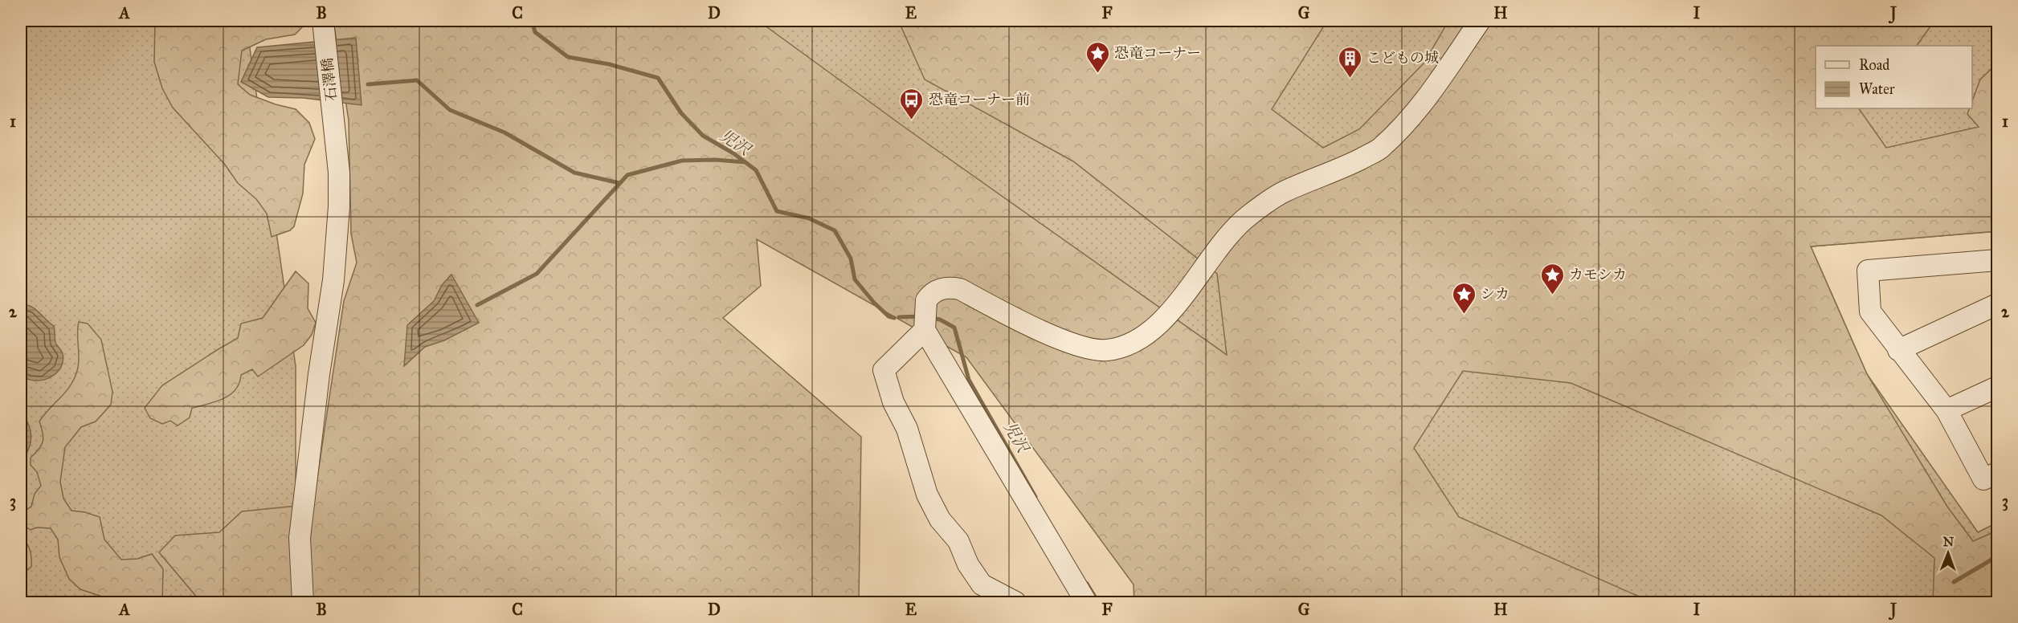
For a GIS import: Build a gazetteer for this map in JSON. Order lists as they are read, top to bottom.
{
  "streets": {
    "street": ["石澤橋"]
  },
  "water": ["児沢"],
  "places": {
    "place": ["恐竜コーナー", "カモシカ", "シカ"],
    "building": ["こどもの城"],
    "bus stop": ["恐竜コーナー前"]
  },
  "legend": ["Road", "Water"],
  "north": "top",
  "grid": {
    "columns": [
      "A",
      "B",
      "C",
      "D",
      "E",
      "F",
      "G",
      "H",
      "I",
      "J"
    ],
    "rows": ["1", "2", "3"]
  }
}
